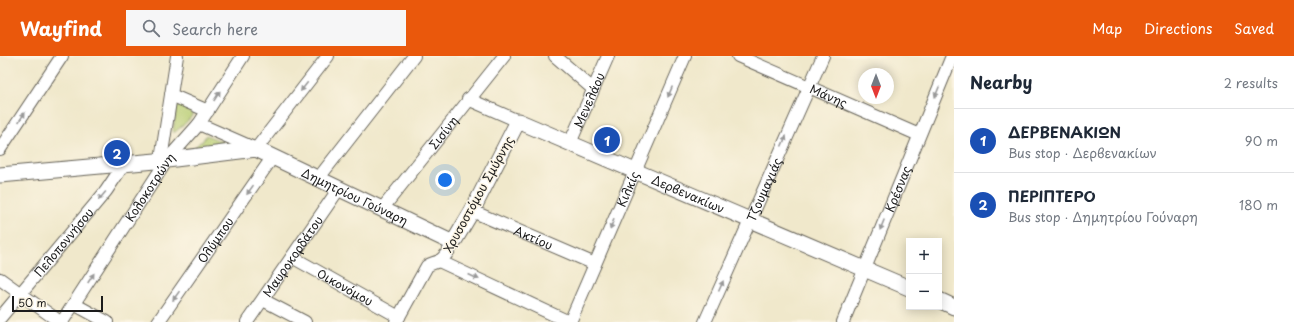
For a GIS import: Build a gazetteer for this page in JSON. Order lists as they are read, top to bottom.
{
  "streets": {
    "street": [
      "Μάνης",
      "Μενελάου",
      "Σισίνη",
      "Κολοκοτρώνη",
      "Κιλκίς",
      "Τζουμαγιάς",
      "Κρέσνας",
      "Χρυσοστόμου Σμύρνης",
      "Δερβενακίων",
      "Δημητρίου Γούναρη",
      "Ακτίου",
      "Ολύμπου",
      "Πελοποννήσου",
      "Μαυροκορδάτου",
      "Οικονόμου"
    ]
  },
  "crossings": [
    ["Μάνης", "Τζουμαγιάς"],
    ["Μάνης", "Κρέσνας"],
    ["Μενελάου", "Δερβενακίων"],
    ["Σισίνη", "Δερβενακίων"],
    ["Σισίνη", "Δημητρίου Γούναρη"],
    ["Κολοκοτρώνη", "Δημητρίου Γούναρη"],
    ["Κιλκίς", "Δερβενακίων"],
    ["Κιλκίς", "Ακτίου"],
    ["Τζουμαγιάς", "Δερβενακίων"],
    ["Κρέσνας", "Δερβενακίων"],
    ["Χρυσοστόμου Σμύρνης", "Δερβενακίων"],
    ["Χρυσοστόμου Σμύρνης", "Δημητρίου Γούναρη"],
    ["Χρυσοστόμου Σμύρνης", "Ακτίου"],
    ["Χρυσοστόμου Σμύρνης", "Οικονόμου"],
    ["Δημητρίου Γούναρη", "Ολύμπου"],
    ["Δημητρίου Γούναρη", "Μαυροκορδάτου"],
    ["Μαυροκορδάτου", "Οικονόμου"]
  ],
  "one_way": [
    "Κιλκίς",
    "Τζουμαγιάς",
    "Κρέσνας",
    "Ολύμπου",
    "Πελοποννήσου"
  ],
  "scale_bar": "50 m",
  "north": "bottom",
  "page": {
    "header": "Wayfind",
    "search": "Search here",
    "nav": ["Map", "Directions", "Saved"],
    "heading": ["Nearby", "2 results"],
    "list": [
      {
        "mark": "1",
        "name": "ΔΕΡΒΕΝΑΚΙΩΝ",
        "note": "Bus stop · Δερβενακίων",
        "value": "90 m"
      },
      {
        "mark": "2",
        "name": "ΠΕΡΙΠΤΕΡΟ",
        "note": "Bus stop · Δημητρίου Γούναρη",
        "value": "180 m"
      }
    ],
    "pins": ["1", "2"],
    "map_buttons": ["+", "−"],
    "scale": "50 m"
  }
}
